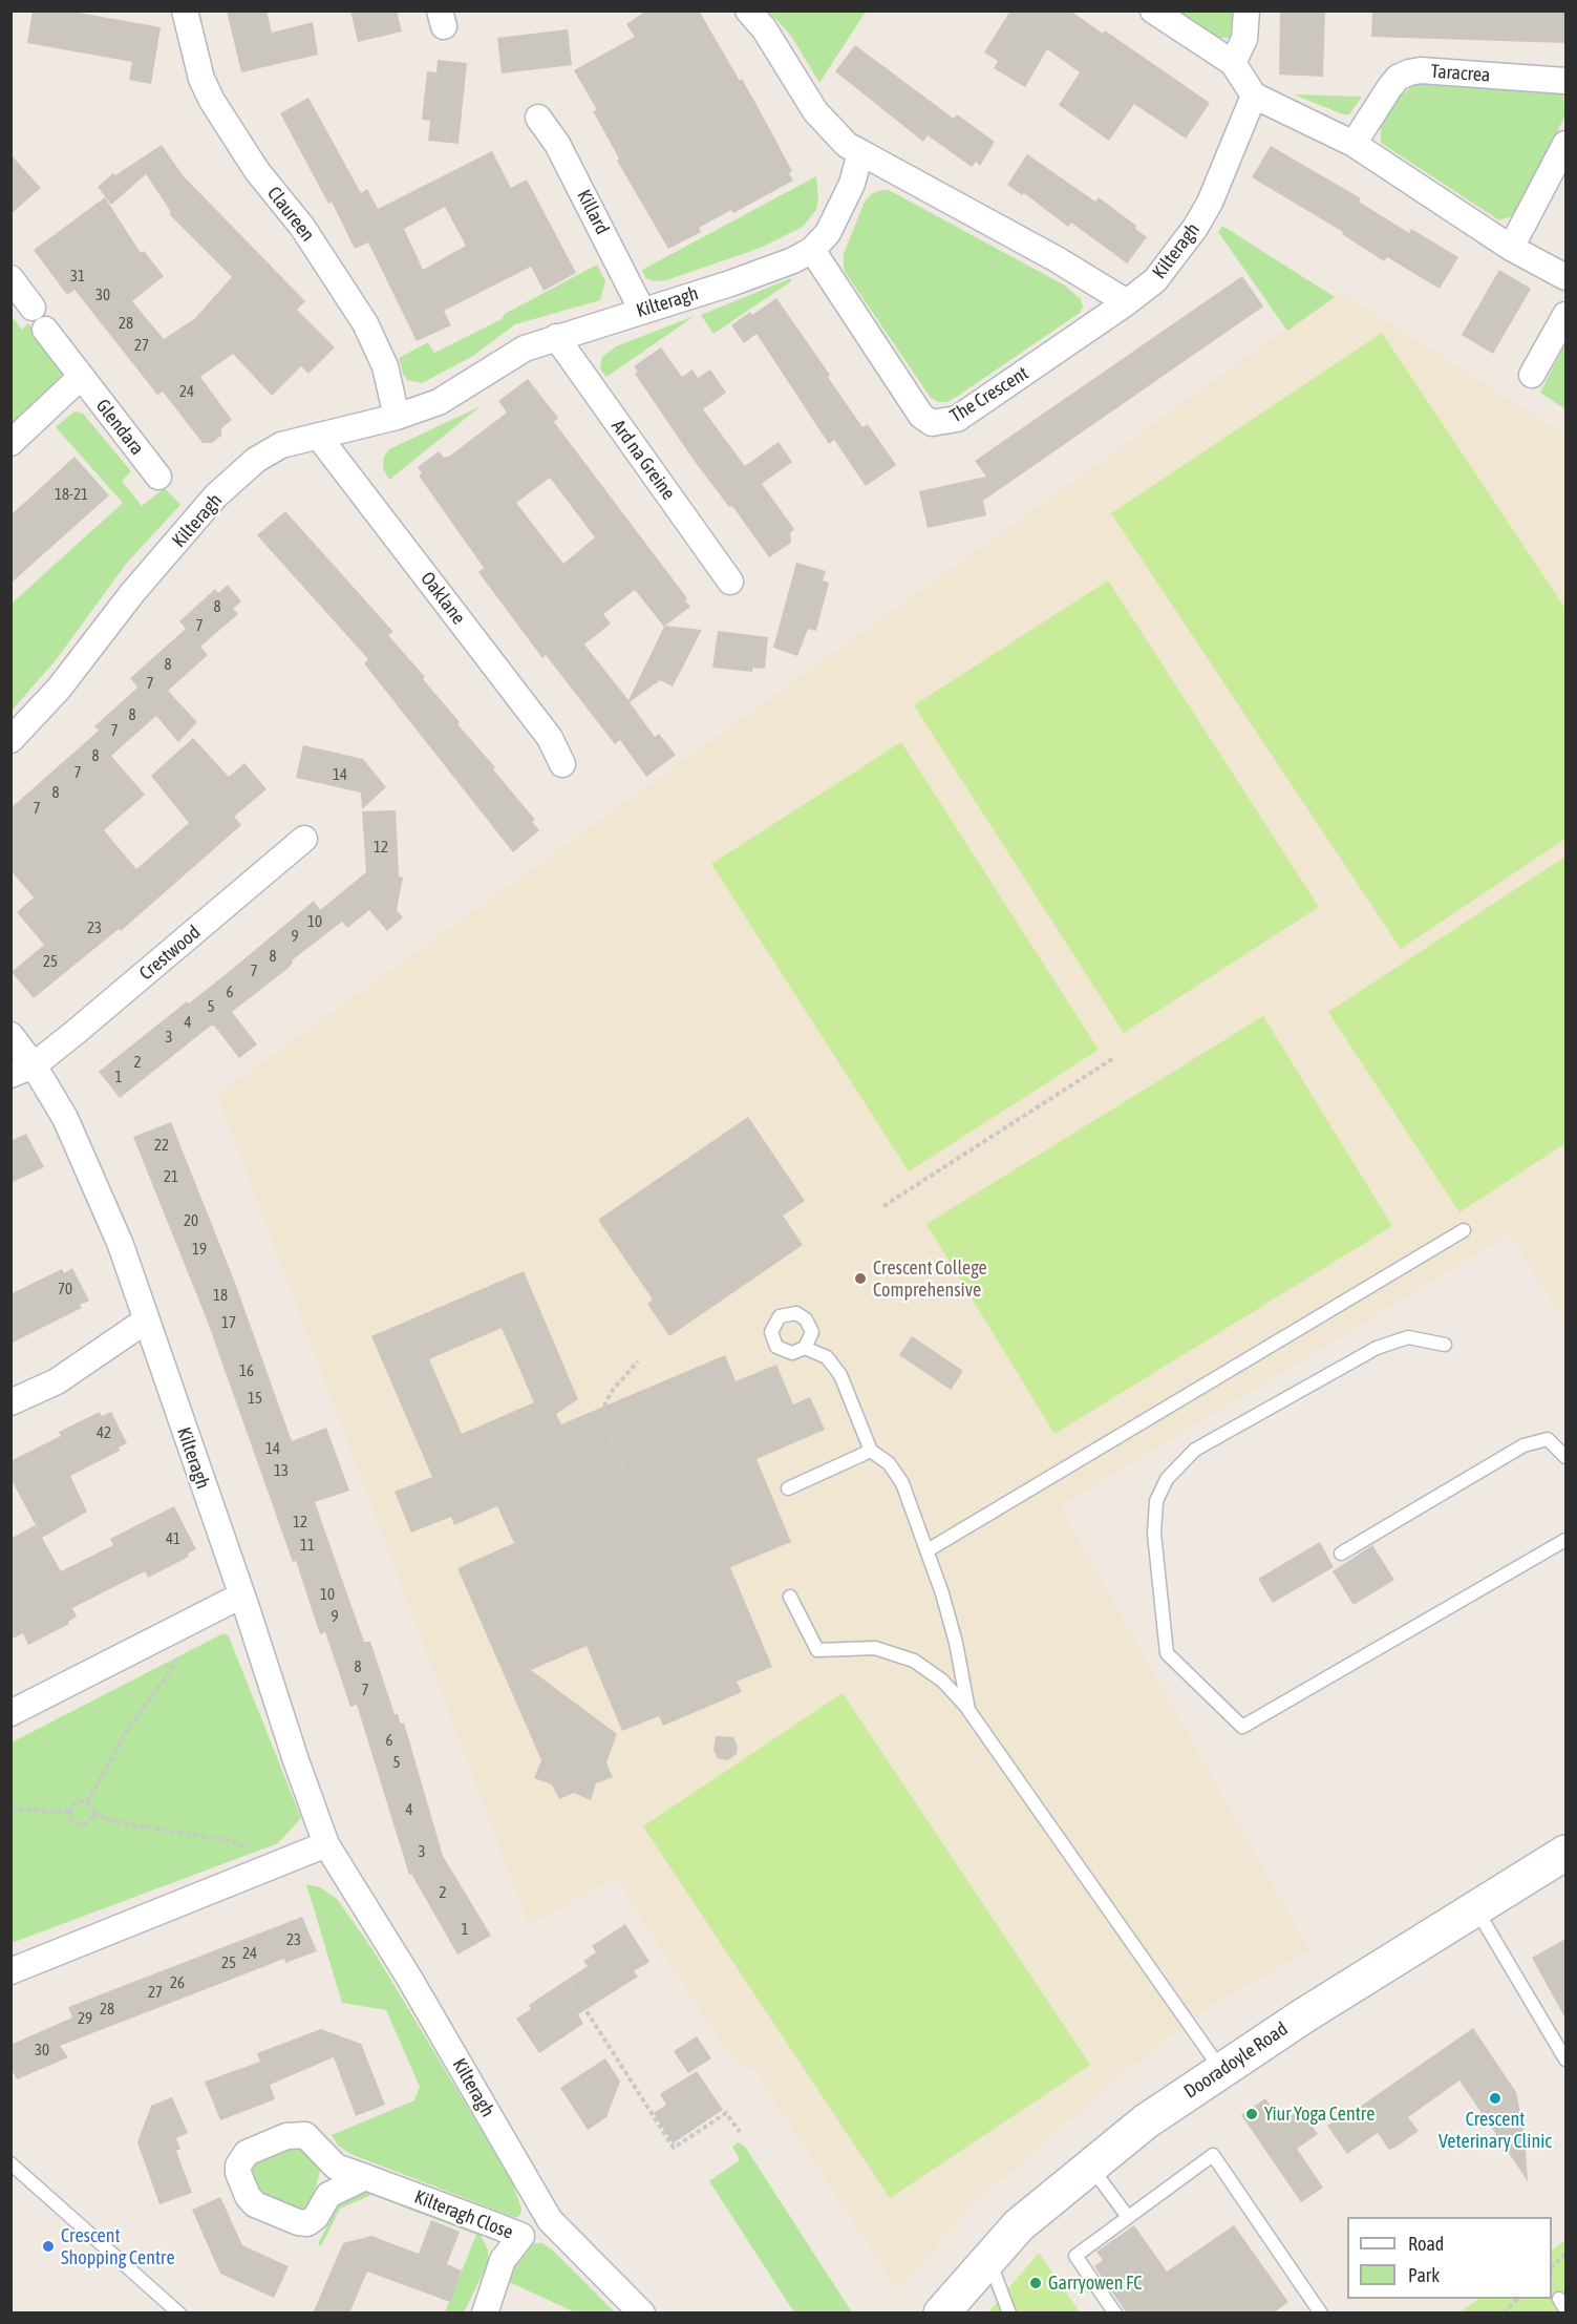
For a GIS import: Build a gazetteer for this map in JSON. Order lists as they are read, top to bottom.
{
  "streets": {
    "main road": ["Dooradoyle Road"],
    "street": [
      "Taracrea",
      "Killard",
      "Claureen",
      "Kilteragh",
      "The Crescent",
      "Glendara",
      "Ard na Greine",
      "Oaklane",
      "Crestwood",
      "Kilteragh Close"
    ]
  },
  "crossings": [
    ["Killard", "Kilteragh"],
    ["Claureen", "Kilteragh"],
    ["Kilteragh", "The Crescent"],
    ["Kilteragh", "Ard na Greine"],
    ["Kilteragh", "Oaklane"],
    ["Kilteragh", "Crestwood"]
  ],
  "places": [
    "Crescent College Comprehensive",
    "Crescent Veterinary Clinic",
    "Yiur Yoga Centre",
    "Crescent Shopping Centre",
    "Garryowen FC"
  ],
  "house_numbers": [
    "31",
    "30",
    "28",
    "27",
    "24",
    "18-21",
    "8",
    "7",
    "8",
    "7",
    "8",
    "7",
    "8",
    "7",
    "14",
    "8",
    "7",
    "12",
    "10",
    "23",
    "9",
    "8",
    "25",
    "7",
    "6",
    "5",
    "4",
    "3",
    "2",
    "1",
    "22",
    "21",
    "20",
    "19",
    "70",
    "18",
    "17",
    "16",
    "15",
    "42",
    "14",
    "13",
    "12",
    "41",
    "11",
    "10",
    "9",
    "8",
    "7",
    "6",
    "5",
    "4",
    "3",
    "2",
    "1",
    "23",
    "24",
    "25",
    "26",
    "27",
    "28",
    "29",
    "30"
  ],
  "legend": ["Road", "Park"]
}
